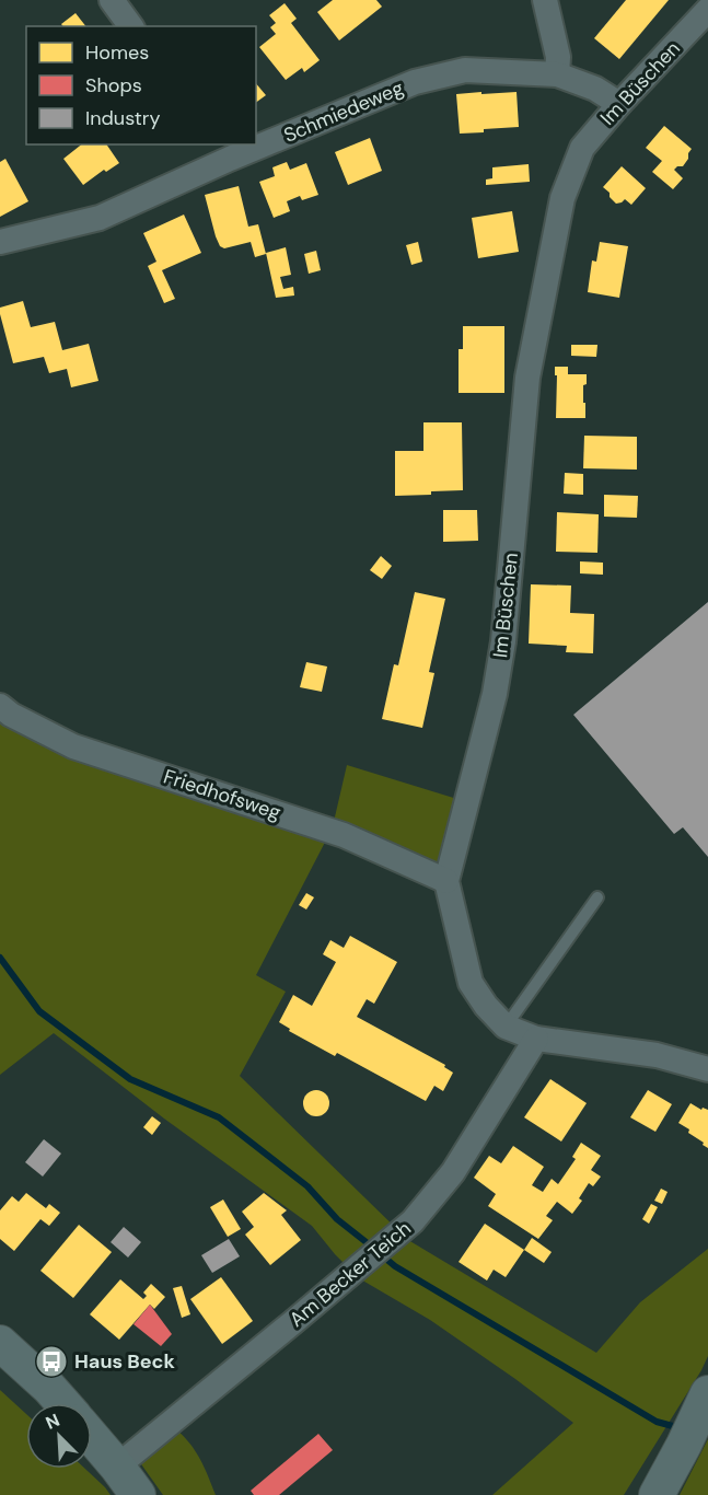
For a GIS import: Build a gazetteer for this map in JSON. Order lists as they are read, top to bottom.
{
  "streets": {
    "street": [
      "Im Büschen",
      "Schmiedeweg",
      "Friedhofsweg",
      "Am Becker Teich"
    ]
  },
  "crossings": [
    ["Im Büschen", "Schmiedeweg"],
    ["Im Büschen", "Friedhofsweg"],
    ["Im Büschen", "Am Becker Teich"]
  ],
  "places": {
    "bus stop": ["Haus Beck"]
  },
  "legend": ["Homes", "Shops", "Industry"],
  "north": "top left"
}
